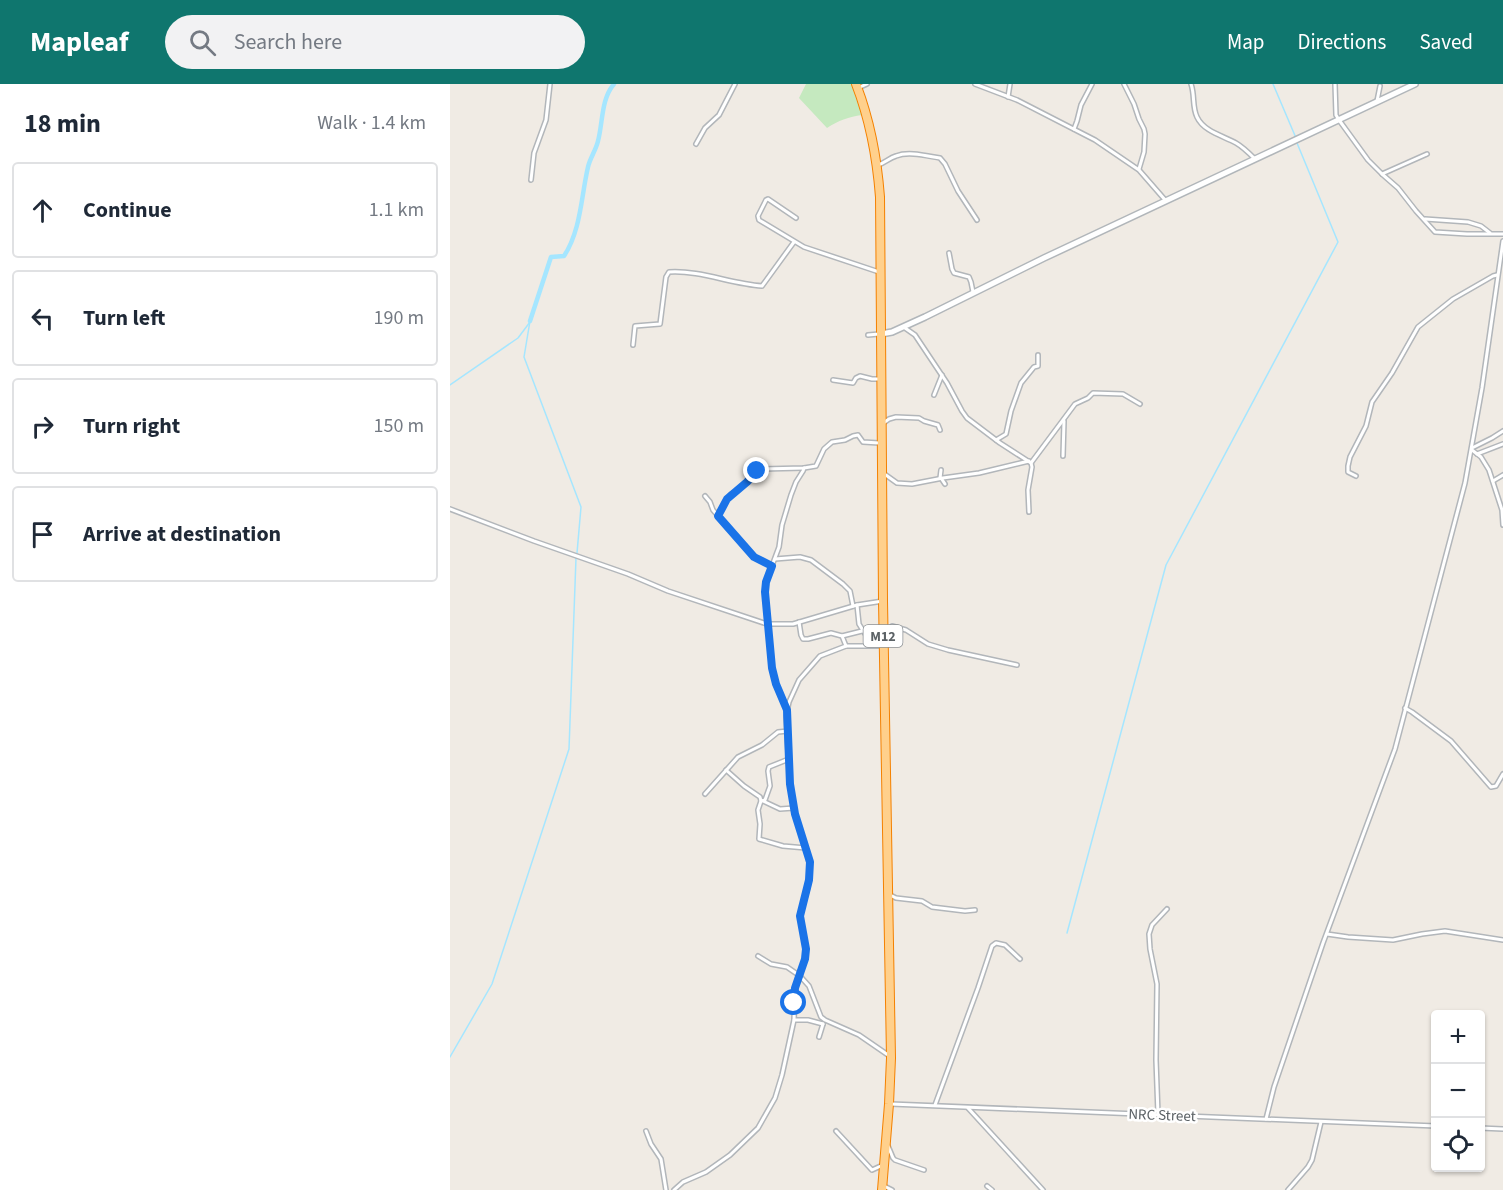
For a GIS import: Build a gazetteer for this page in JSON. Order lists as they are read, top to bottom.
{
  "streets": {
    "highway": ["M12"],
    "street": ["NRC Street"]
  },
  "crossings": [
    ["M12", "NRC Street"]
  ],
  "page": {
    "header": "Mapleaf",
    "search": "Search here",
    "nav": ["Map", "Directions", "Saved"],
    "heading": ["18 min", "Walk · 1.4 km"],
    "list": [
      ["Continue", "1.1 km"],
      ["Turn left", "190 m"],
      ["Turn right", "150 m"],
      "Arrive at destination"
    ],
    "map_buttons": ["+", "−"]
  }
}
